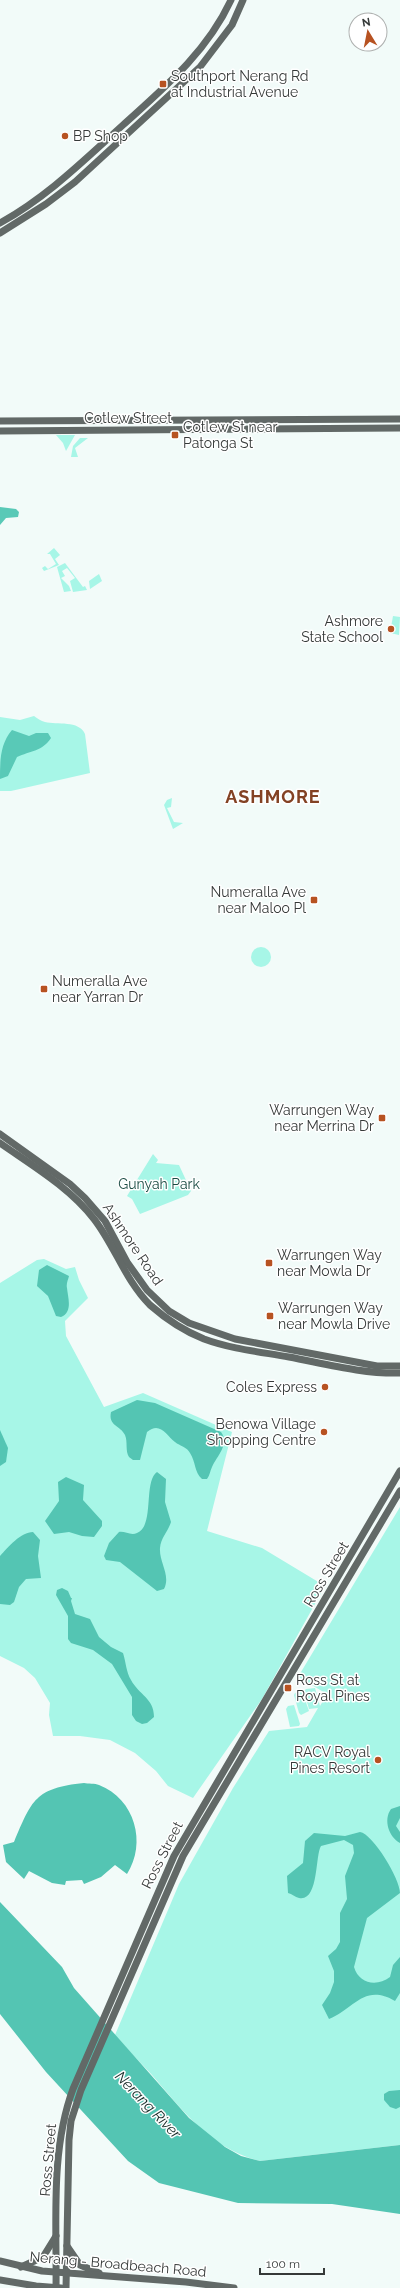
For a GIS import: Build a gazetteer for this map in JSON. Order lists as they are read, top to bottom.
{
  "streets": {
    "main road": [
      "Cotlew Street",
      "Ashmore Road",
      "Ross Street",
      "Nerang - Broadbeach Road"
    ]
  },
  "crossings": [
    ["Ross Street", "Nerang - Broadbeach Road"]
  ],
  "districts": ["ASHMORE"],
  "water": ["Nerang River"],
  "parks": ["Gunyah Park"],
  "places": {
    "transit": [
      "Southport Nerang Rd at Industrial Avenue",
      "Cotlew St near Patonga St",
      "Numeralla Ave near Maloo Pl",
      "Numeralla Ave near Yarran Dr",
      "Warrungen Way near Merrina Dr",
      "Warrungen Way near Mowla Dr",
      "Warrungen Way near Mowla Drive",
      "Ross St at Royal Pines"
    ],
    "other": [
      "BP Shop",
      "Ashmore State School",
      "Coles Express",
      "Benowa Village Shopping Centre",
      "RACV Royal Pines Resort"
    ]
  },
  "scale_bar": "100 m",
  "north": "top"
}
